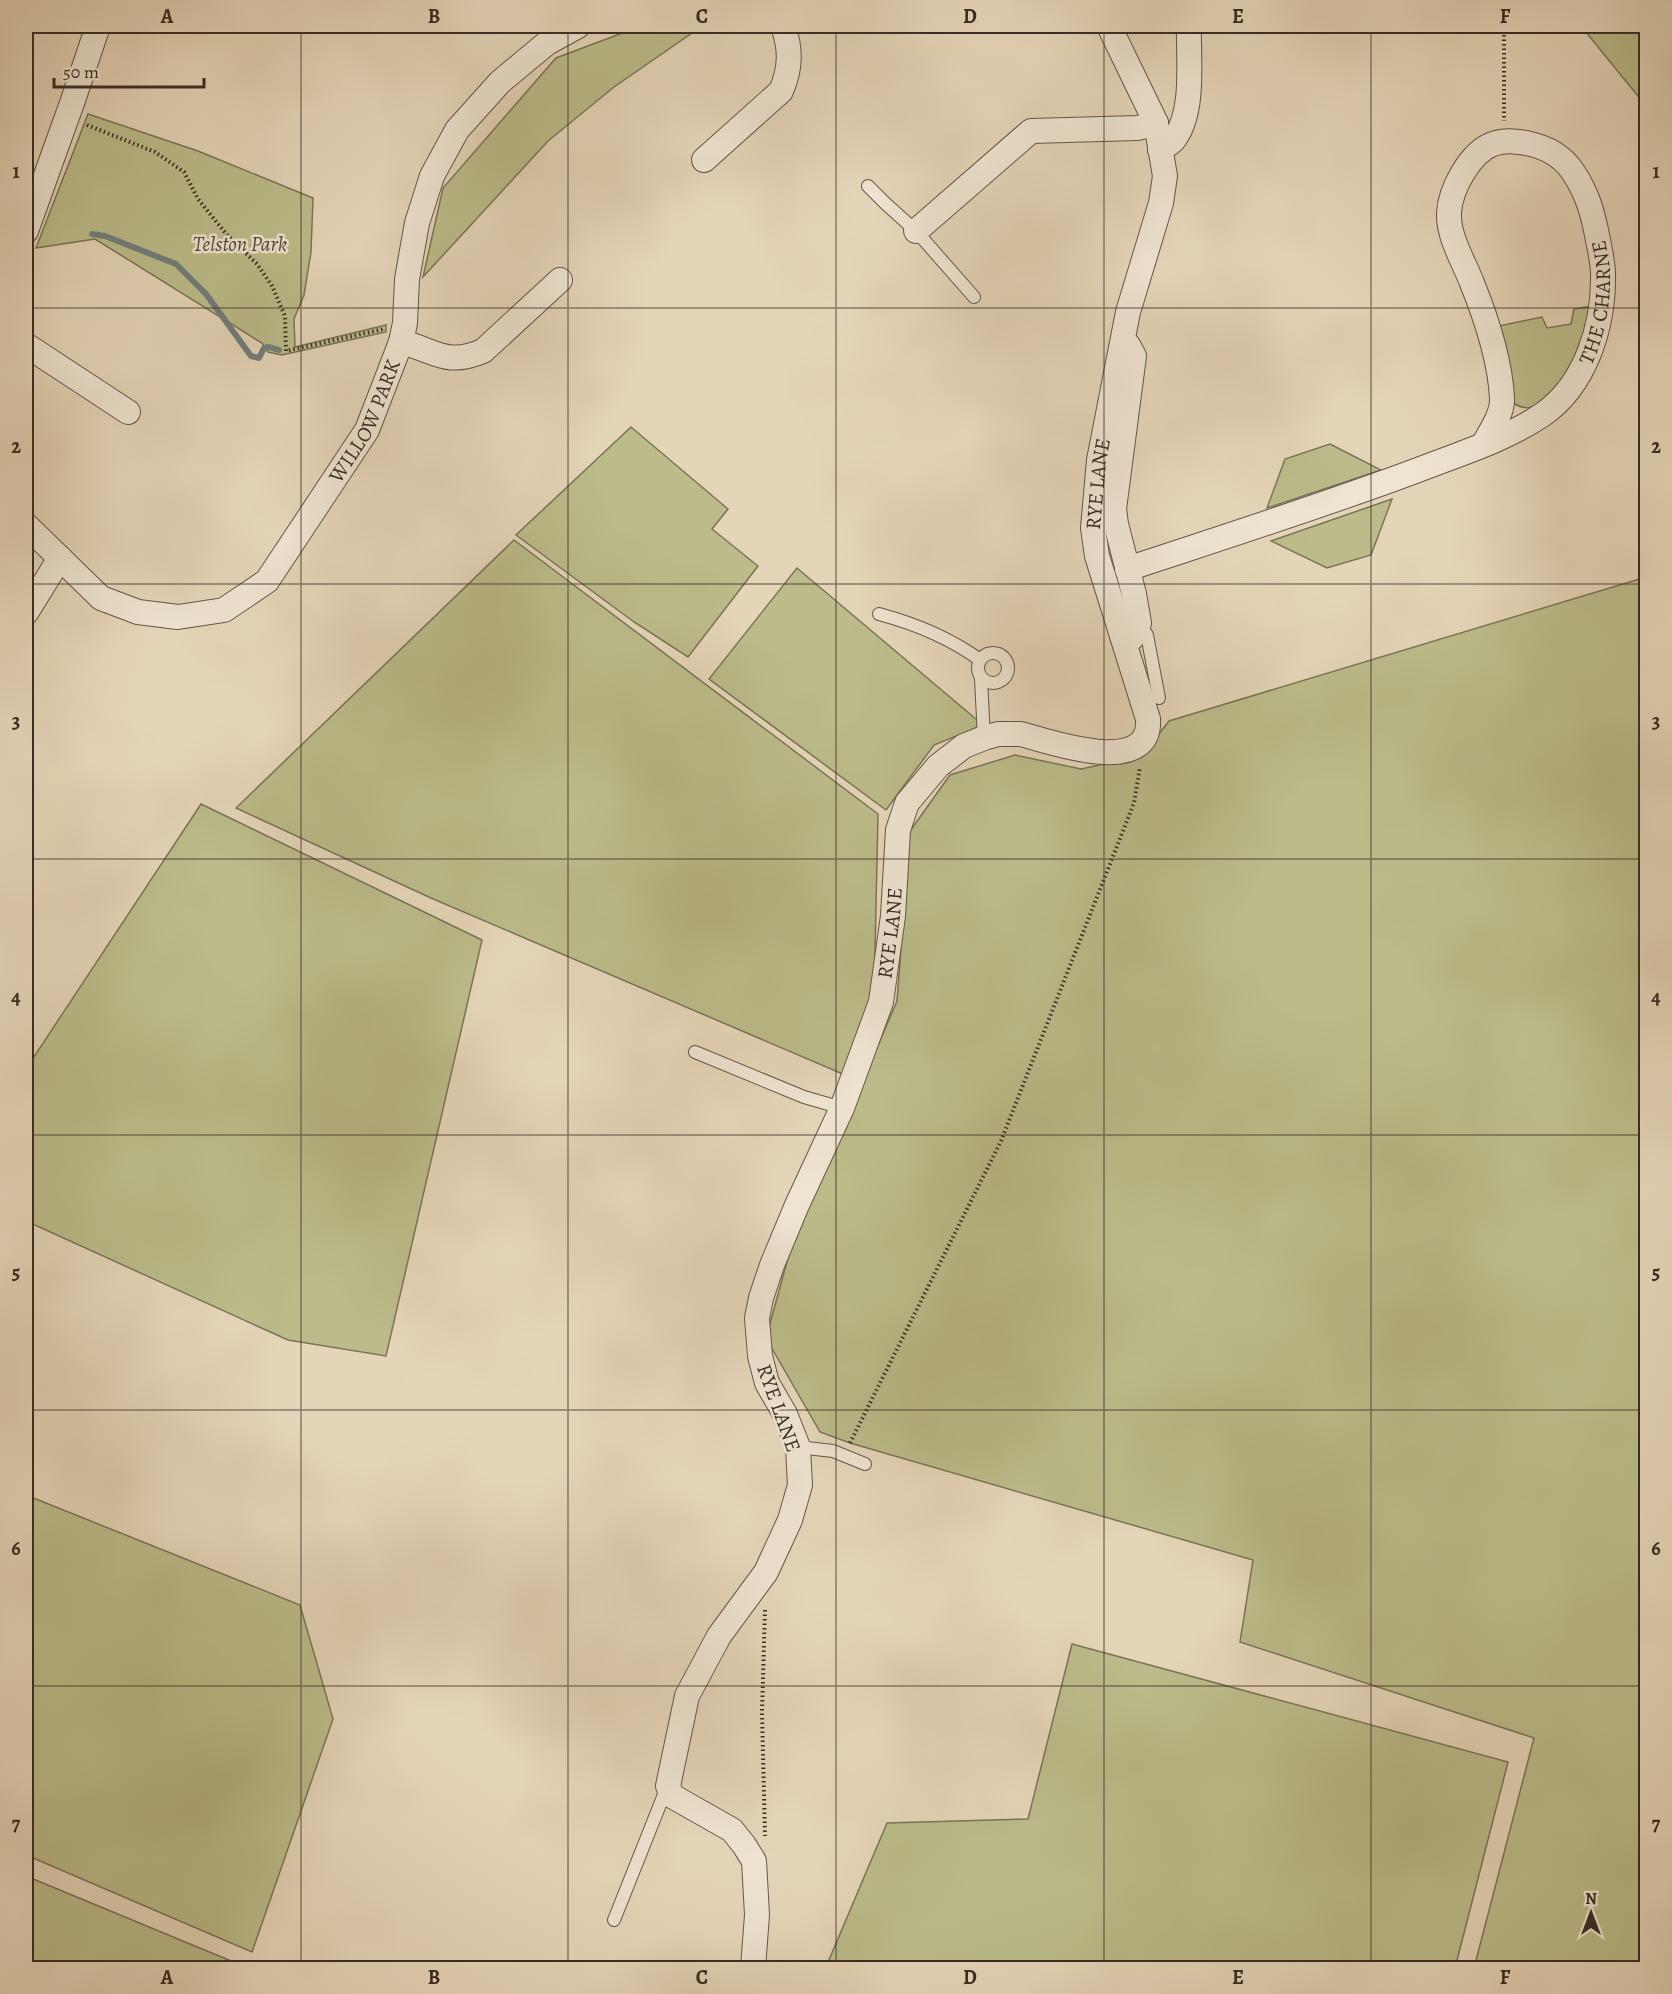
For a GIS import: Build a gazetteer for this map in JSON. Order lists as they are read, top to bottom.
{
  "streets": {
    "street": ["THE CHARNE", "WILLOW PARK", "RYE LANE"]
  },
  "parks": ["Telston Park"],
  "scale_bar": "50 m",
  "north": "top",
  "grid": {
    "columns": [
      "A",
      "B",
      "C",
      "D",
      "E",
      "F"
    ],
    "rows": [
      "1",
      "2",
      "3",
      "4",
      "5",
      "6",
      "7"
    ]
  }
}
